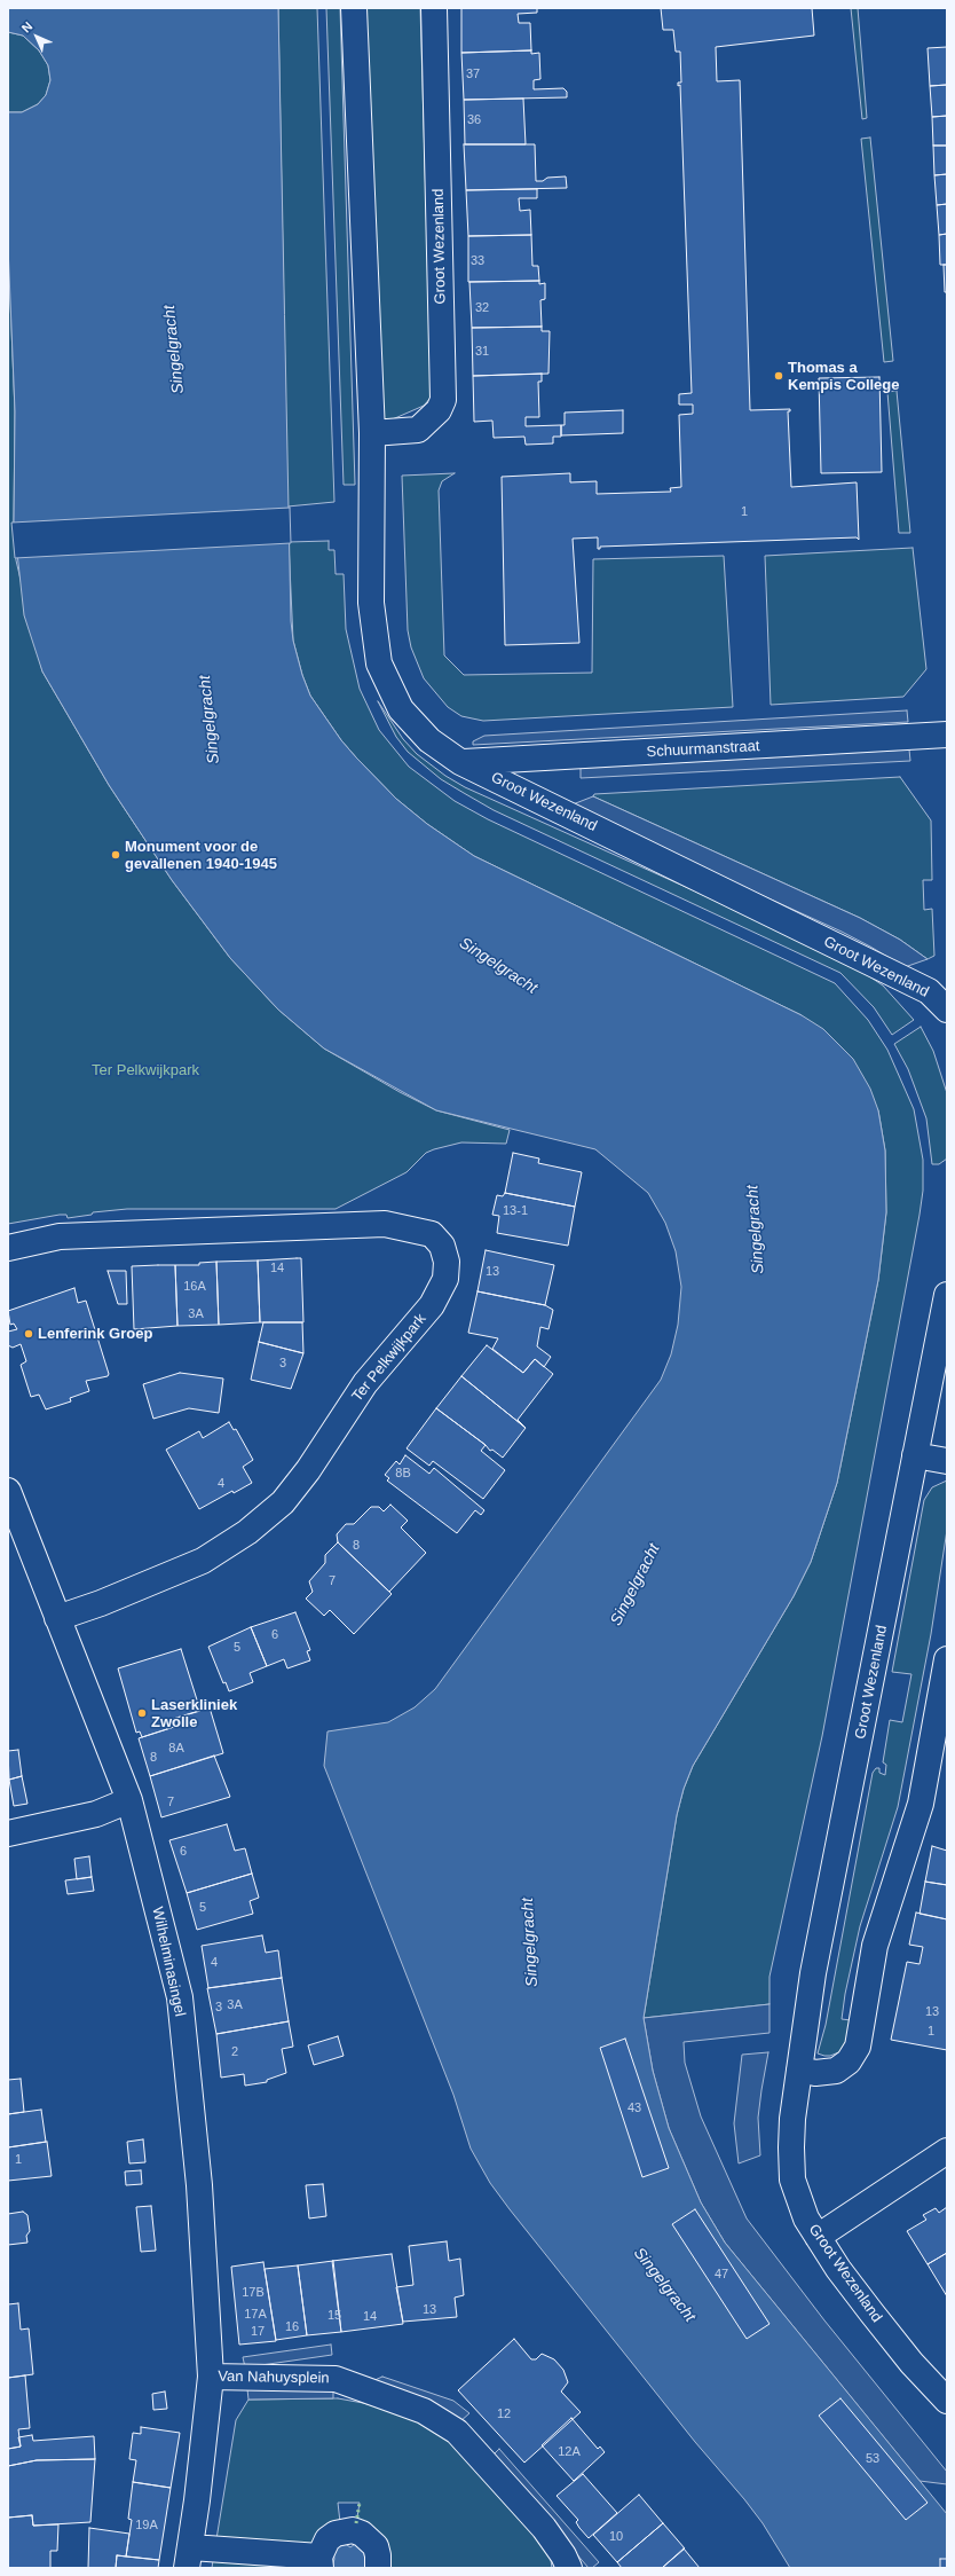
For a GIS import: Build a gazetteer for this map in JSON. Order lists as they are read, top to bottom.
{
  "streets": {
    "street": [
      "Groot Wezenland",
      "Schuurmanstraat",
      "Ter Pelkwijkpark",
      "Wilhelminasingel",
      "Van Nahuysplein"
    ]
  },
  "crossings": [
    ["Groot Wezenland", "Schuurmanstraat"],
    ["Ter Pelkwijkpark", "Wilhelminasingel"],
    ["Wilhelminasingel", "Van Nahuysplein"]
  ],
  "water": ["Singelgracht"],
  "parks": ["Ter Pelkwijkpark"],
  "places": [
    "Thomas a Kempis College",
    "Monument voor de gevallenen 1940-1945",
    "Lenferink Groep",
    "Laserkliniek Zwolle"
  ],
  "house_numbers": [
    "37",
    "36",
    "33",
    "32",
    "31",
    "1",
    "13-1",
    "14",
    "13",
    "16A",
    "3A",
    "3",
    "8B",
    "4",
    "8",
    "7",
    "6",
    "5",
    "8A",
    "8",
    "7",
    "6",
    "5",
    "4",
    "3A",
    "3",
    "13",
    "1",
    "2",
    "43",
    "1",
    "47",
    "17B",
    "13",
    "17A",
    "15",
    "14",
    "16",
    "17",
    "12",
    "12A",
    "53",
    "19A",
    "10"
  ],
  "north": "top left"
}
